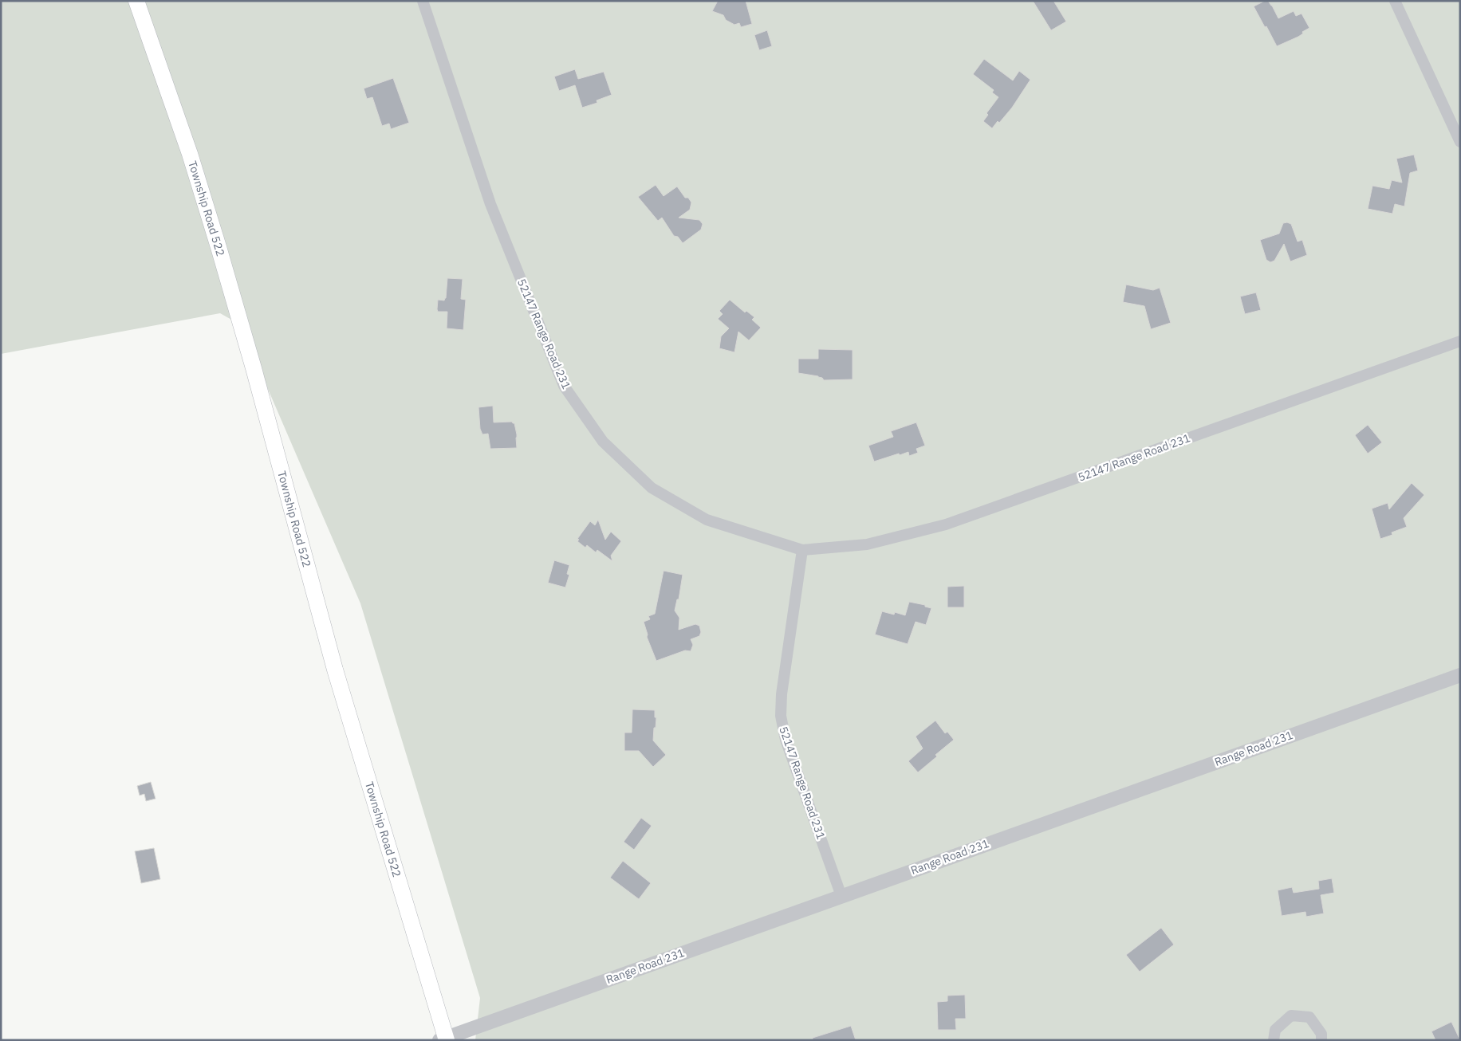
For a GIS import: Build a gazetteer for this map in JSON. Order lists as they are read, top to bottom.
{
  "streets": {
    "main road": ["Township Road 522"],
    "street": ["52147 Range Road 231", "Range Road 231"]
  },
  "crossings": [
    ["Township Road 522", "Range Road 231"],
    ["52147 Range Road 231", "Range Road 231"]
  ]
}
